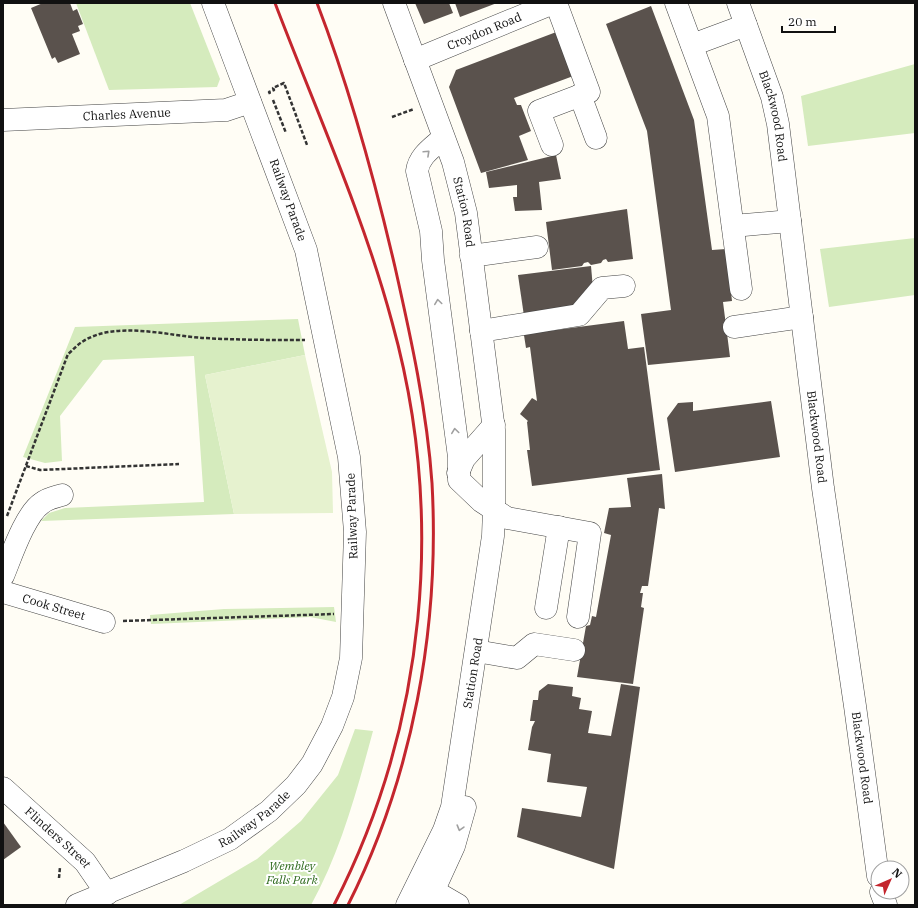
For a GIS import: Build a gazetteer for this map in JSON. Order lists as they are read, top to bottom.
{
  "streets": {
    "street": [
      "Croydon Road",
      "Charles Avenue",
      "Blackwood Road",
      "Railway Parade",
      "Station Road",
      "Cook Street",
      "Flinders Street"
    ]
  },
  "crossings": [
    ["Croydon Road", "Station Road"],
    ["Charles Avenue", "Railway Parade"],
    ["Railway Parade", "Flinders Street"]
  ],
  "parks": ["Wembley Falls Park"],
  "scale_bar": "20 m",
  "north": "top right"
}
